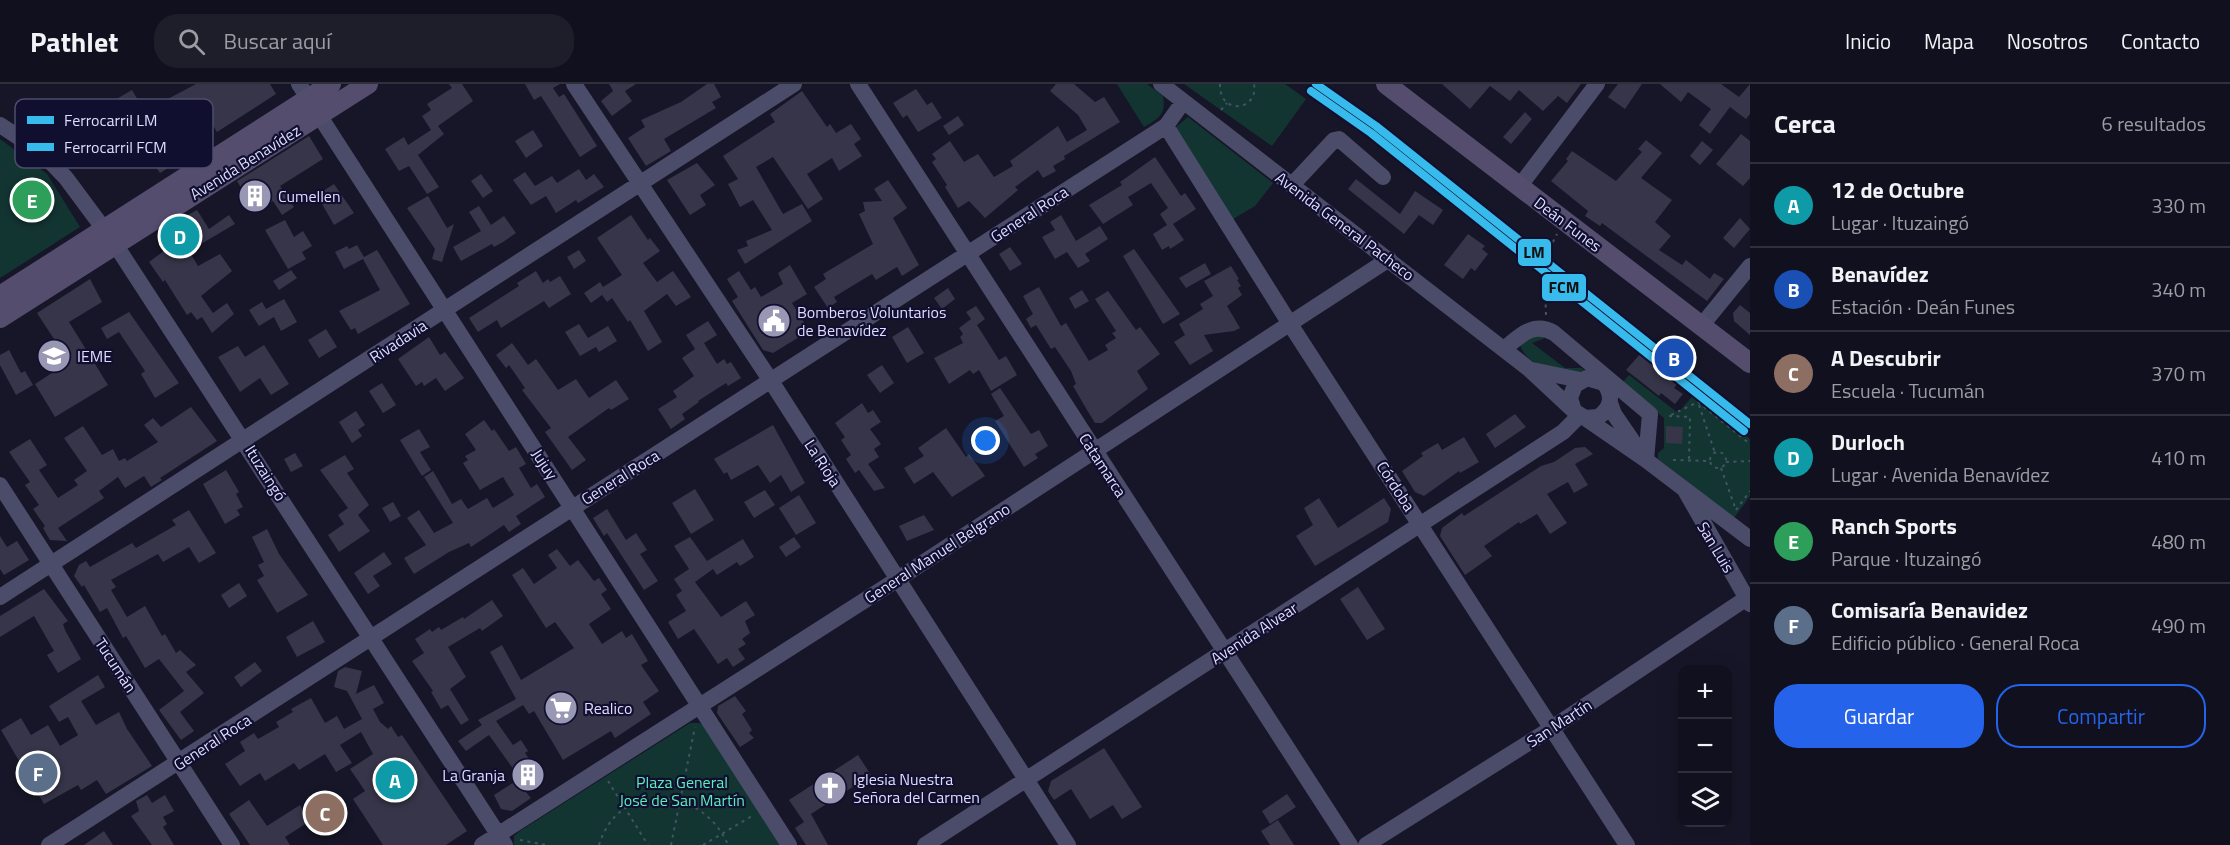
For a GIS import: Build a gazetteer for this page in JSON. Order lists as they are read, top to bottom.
{
  "streets": {
    "main road": ["Avenida Benavídez", "Deán Funes"],
    "street": [
      "General Roca",
      "Avenida General Pacheco",
      "Rivadavia",
      "La Rioja",
      "Jujuy",
      "Catamarca",
      "Ituzaingó",
      "Córdoba",
      "San Luis",
      "General Manuel Belgrano",
      "Avenida Alvear",
      "Tucumán",
      "San Martín"
    ]
  },
  "crossings": [
    ["Avenida Benavídez", "Jujuy"],
    ["Avenida Benavídez", "Ituzaingó"],
    ["General Roca", "Avenida General Pacheco"],
    ["General Roca", "La Rioja"],
    ["General Roca", "Jujuy"],
    ["General Roca", "Catamarca"],
    ["General Roca", "Ituzaingó"],
    ["General Roca", "Córdoba"],
    ["General Roca", "Tucumán"],
    ["Avenida General Pacheco", "San Luis"],
    ["Avenida General Pacheco", "General Manuel Belgrano"],
    ["Avenida General Pacheco", "Avenida Alvear"],
    ["Rivadavia", "La Rioja"],
    ["Rivadavia", "Jujuy"],
    ["Rivadavia", "Ituzaingó"],
    ["Rivadavia", "Tucumán"],
    ["La Rioja", "General Manuel Belgrano"],
    ["La Rioja", "Avenida Alvear"],
    ["Jujuy", "General Manuel Belgrano"],
    ["Catamarca", "General Manuel Belgrano"],
    ["Catamarca", "Avenida Alvear"],
    ["Ituzaingó", "General Manuel Belgrano"],
    ["Córdoba", "General Manuel Belgrano"],
    ["Córdoba", "Avenida Alvear"],
    ["Córdoba", "San Martín"],
    ["San Luis", "San Martín"]
  ],
  "parks": ["Plaza General José de San Martín"],
  "places": {
    "building": ["Cumellen", "La Granja"],
    "public building": ["Bomberos Voluntarios de Benavídez"],
    "school or university": ["IEME"],
    "supermarket": ["Realico"],
    "church": ["Iglesia Nuestra Señora del Carmen"]
  },
  "lines": ["rail line LM", "rail line FCM"],
  "legend": ["Ferrocarril LM", "Ferrocarril FCM"],
  "page": {
    "header": "Pathlet",
    "search": "Buscar aquí",
    "nav": [
      "Inicio",
      "Mapa",
      "Nosotros",
      "Contacto"
    ],
    "heading": ["Cerca", "6 resultados"],
    "list": [
      {
        "mark": "A",
        "name": "12 de Octubre",
        "note": "Lugar · Ituzaingó",
        "value": "330 m"
      },
      {
        "mark": "B",
        "name": "Benavídez",
        "note": "Estación · Deán Funes",
        "value": "340 m"
      },
      {
        "mark": "C",
        "name": "A Descubrir",
        "note": "Escuela · Tucumán",
        "value": "370 m"
      },
      {
        "mark": "D",
        "name": "Durloch",
        "note": "Lugar · Avenida Benavídez",
        "value": "410 m"
      },
      {
        "mark": "E",
        "name": "Ranch Sports",
        "note": "Parque · Ituzaingó",
        "value": "480 m"
      },
      {
        "mark": "F",
        "name": "Comisaría Benavidez",
        "note": "Edificio público · General Roca",
        "value": "490 m"
      }
    ],
    "pins": [
      "E",
      "D",
      "B",
      "F",
      "A",
      "C"
    ],
    "map_buttons": ["+", "−"],
    "buttons": ["Guardar", "Compartir"]
  }
}
